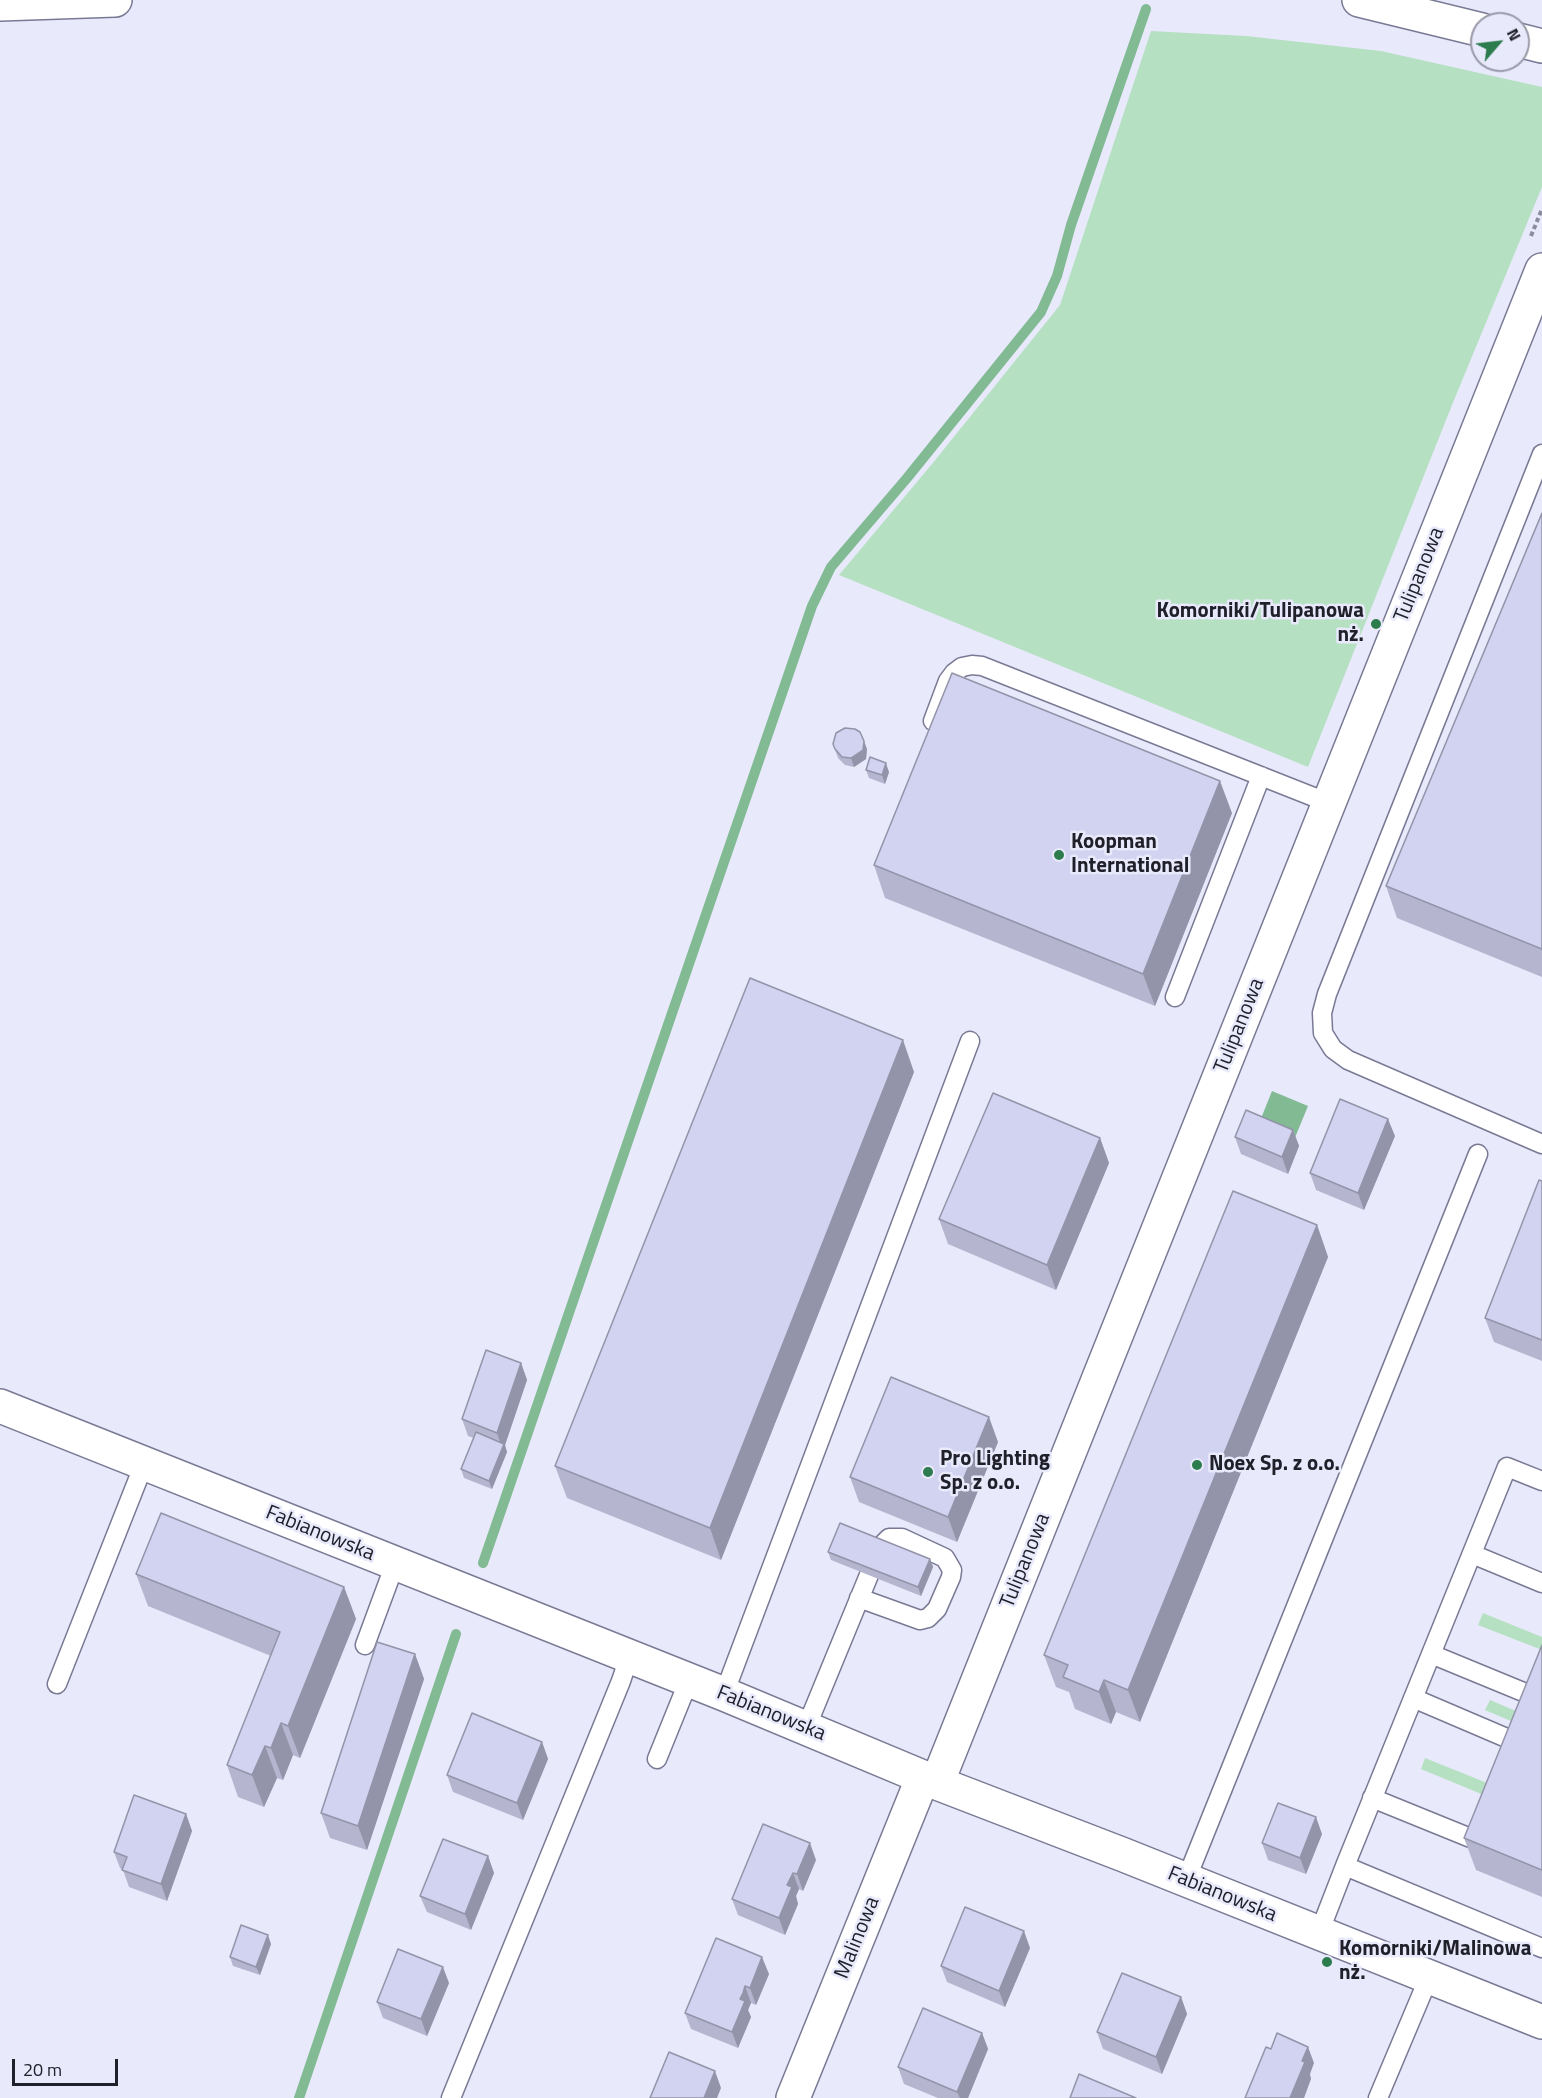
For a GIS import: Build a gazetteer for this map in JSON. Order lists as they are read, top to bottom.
{
  "streets": {
    "street": ["Tulipanowa", "Fabianowska", "Malinowa"]
  },
  "crossings": [
    ["Tulipanowa", "Fabianowska"],
    ["Tulipanowa", "Malinowa"],
    ["Fabianowska", "Malinowa"]
  ],
  "places": [
    "Komorniki/Tulipanowa nż.",
    "Koopman International",
    "Noex Sp. z o.o.",
    "Pro Lighting Sp. z o.o.",
    "Komorniki/Malinowa nż."
  ],
  "scale_bar": "20 m",
  "north": "top right"
}
